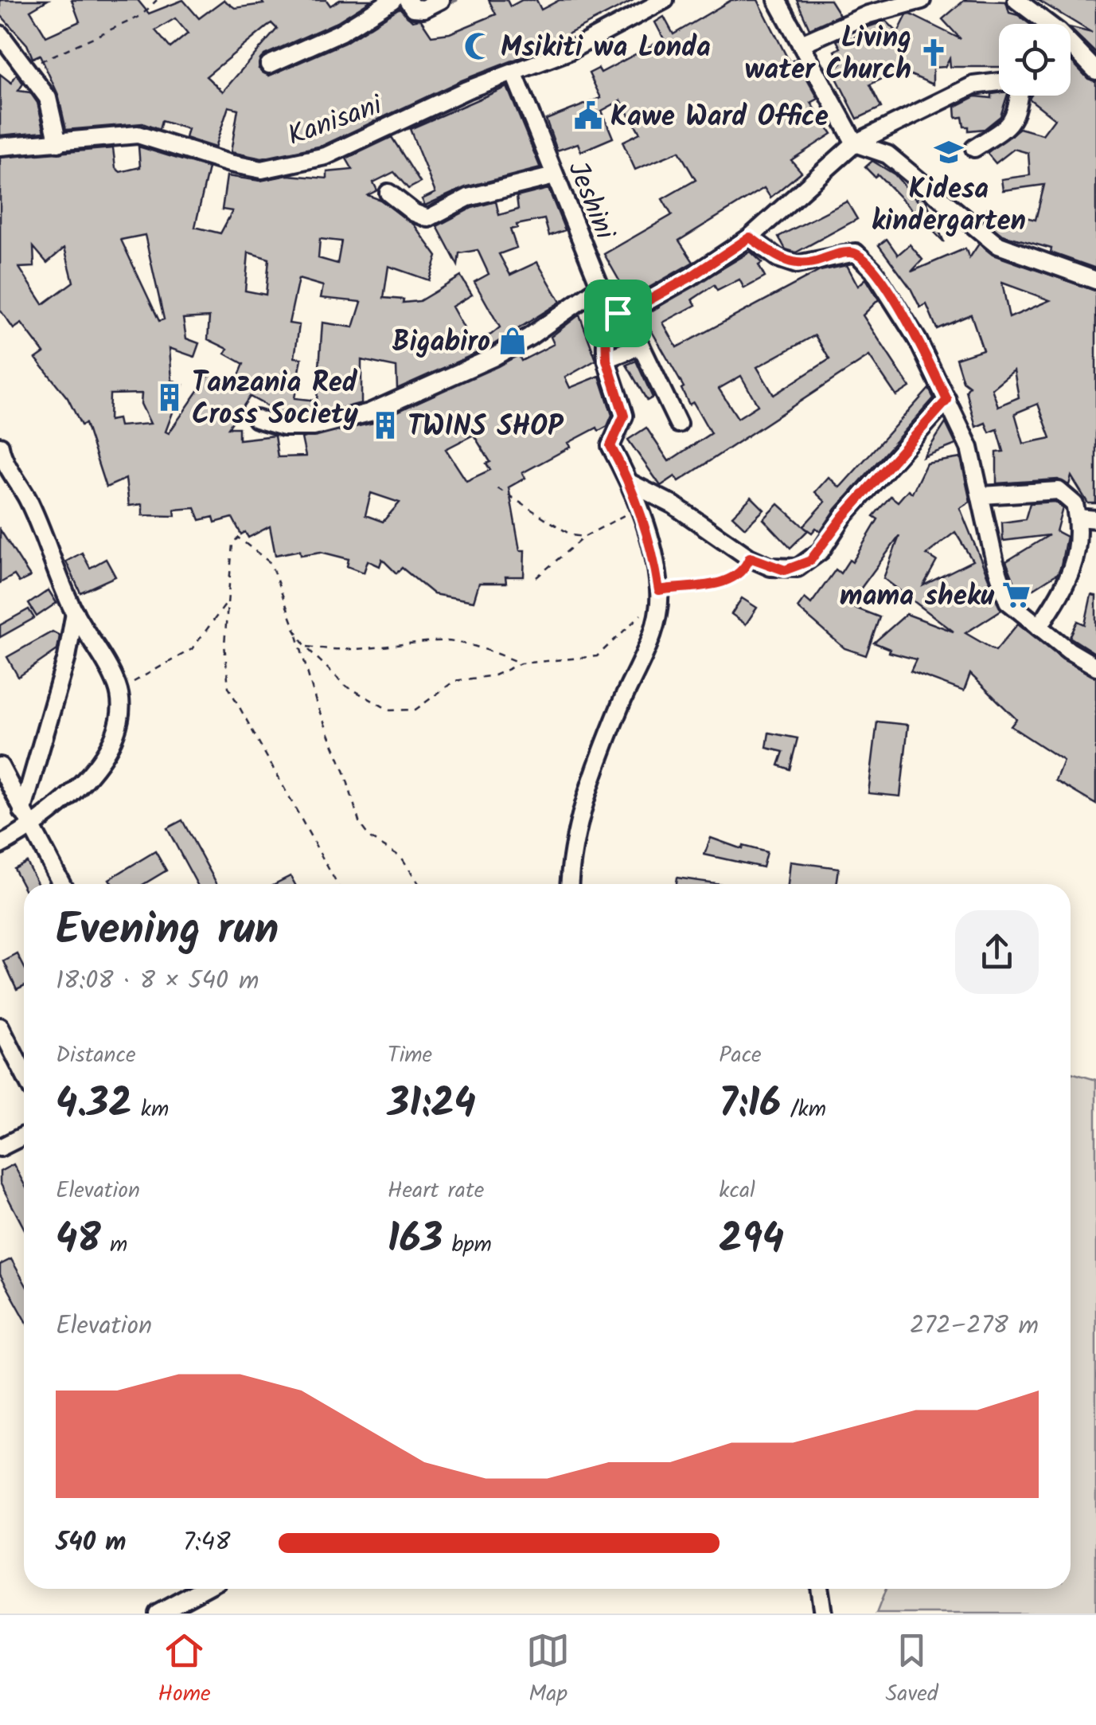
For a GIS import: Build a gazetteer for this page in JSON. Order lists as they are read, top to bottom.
{
  "streets": {
    "street": ["Kanisani", "Jeshini"]
  },
  "crossings": [
    ["Kanisani", "Jeshini"]
  ],
  "places": {
    "mosque": ["Msikiti wa Londa"],
    "church": ["Living water Church"],
    "public building": ["Kawe Ward Office"],
    "school or university": ["Kidesa kindergarten"],
    "shop": ["Bigabiro"],
    "building": ["Tanzania Red Cross Society", "TWINS SHOP"],
    "supermarket": ["mama sheku"]
  },
  "page": {
    "heading": ["Evening run", "18:08 · 8 × 540 m"],
    "stats": [
      ["Distance", "4.32 km"],
      ["Time", "31:24"],
      ["Pace", "7:16 /km"],
      ["Elevation", "48 m"],
      ["Heart rate", "163 bpm"],
      ["kcal", "294"]
    ],
    "chart": ["Elevation", "272–278 m"],
    "list": [
      {
        "name": "540 m",
        "note": "7:48"
      }
    ],
    "tabs": ["Home", "Map", "Saved"]
  }
}
